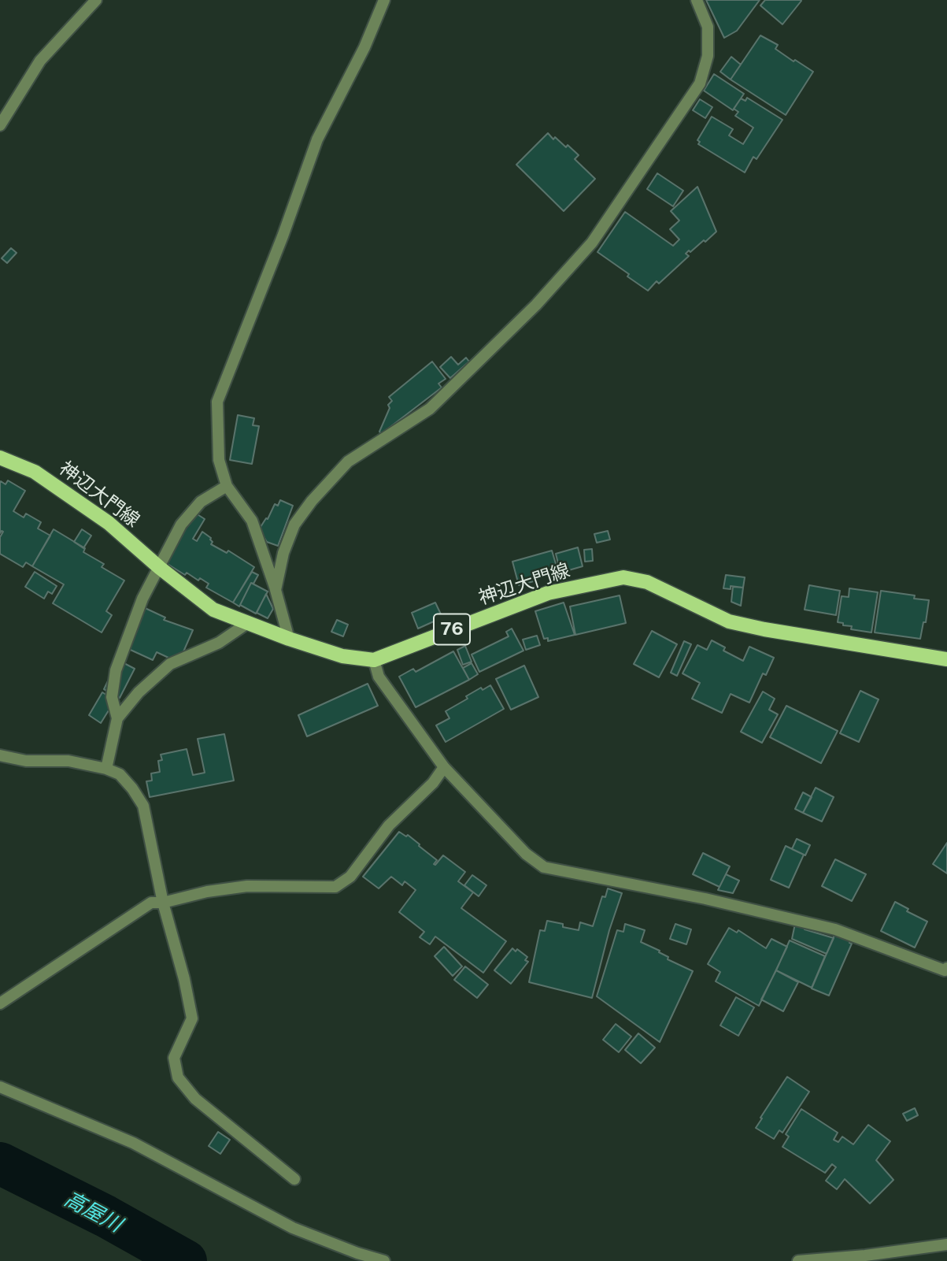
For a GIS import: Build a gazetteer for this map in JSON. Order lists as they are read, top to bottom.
{
  "streets": {
    "main road": ["神辺大門線", "76"]
  },
  "water": ["高屋川"]
}
